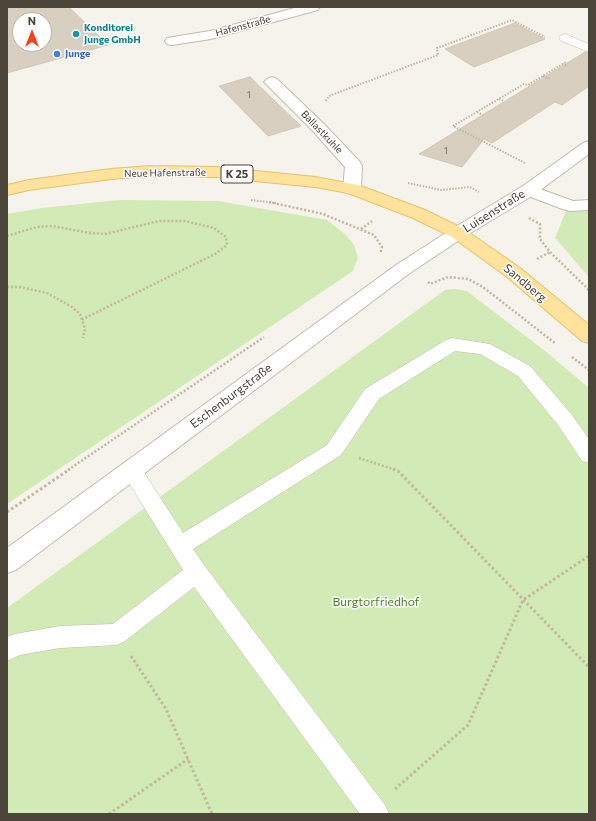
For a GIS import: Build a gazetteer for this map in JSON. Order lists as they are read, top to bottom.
{
  "streets": {
    "main road": ["Neue Hafenstraße", "K 25", "Sandberg"],
    "street": [
      "Hafenstraße",
      "Ballastkuhle",
      "Luisenstraße",
      "Eschenburgstraße"
    ]
  },
  "crossings": [
    ["Ballastkuhle", "Neue Hafenstraße"],
    ["Neue Hafenstraße", "Luisenstraße"],
    ["Neue Hafenstraße", "Sandberg"],
    ["Neue Hafenstraße", "Eschenburgstraße"],
    ["Luisenstraße", "Sandberg"],
    ["Luisenstraße", "Eschenburgstraße"],
    ["Sandberg", "Eschenburgstraße"]
  ],
  "parks": ["Burgtorfriedhof"],
  "places": ["Konditorei Junge GmbH", "Junge"],
  "house_numbers": ["1", "1"],
  "north": "top"
}
